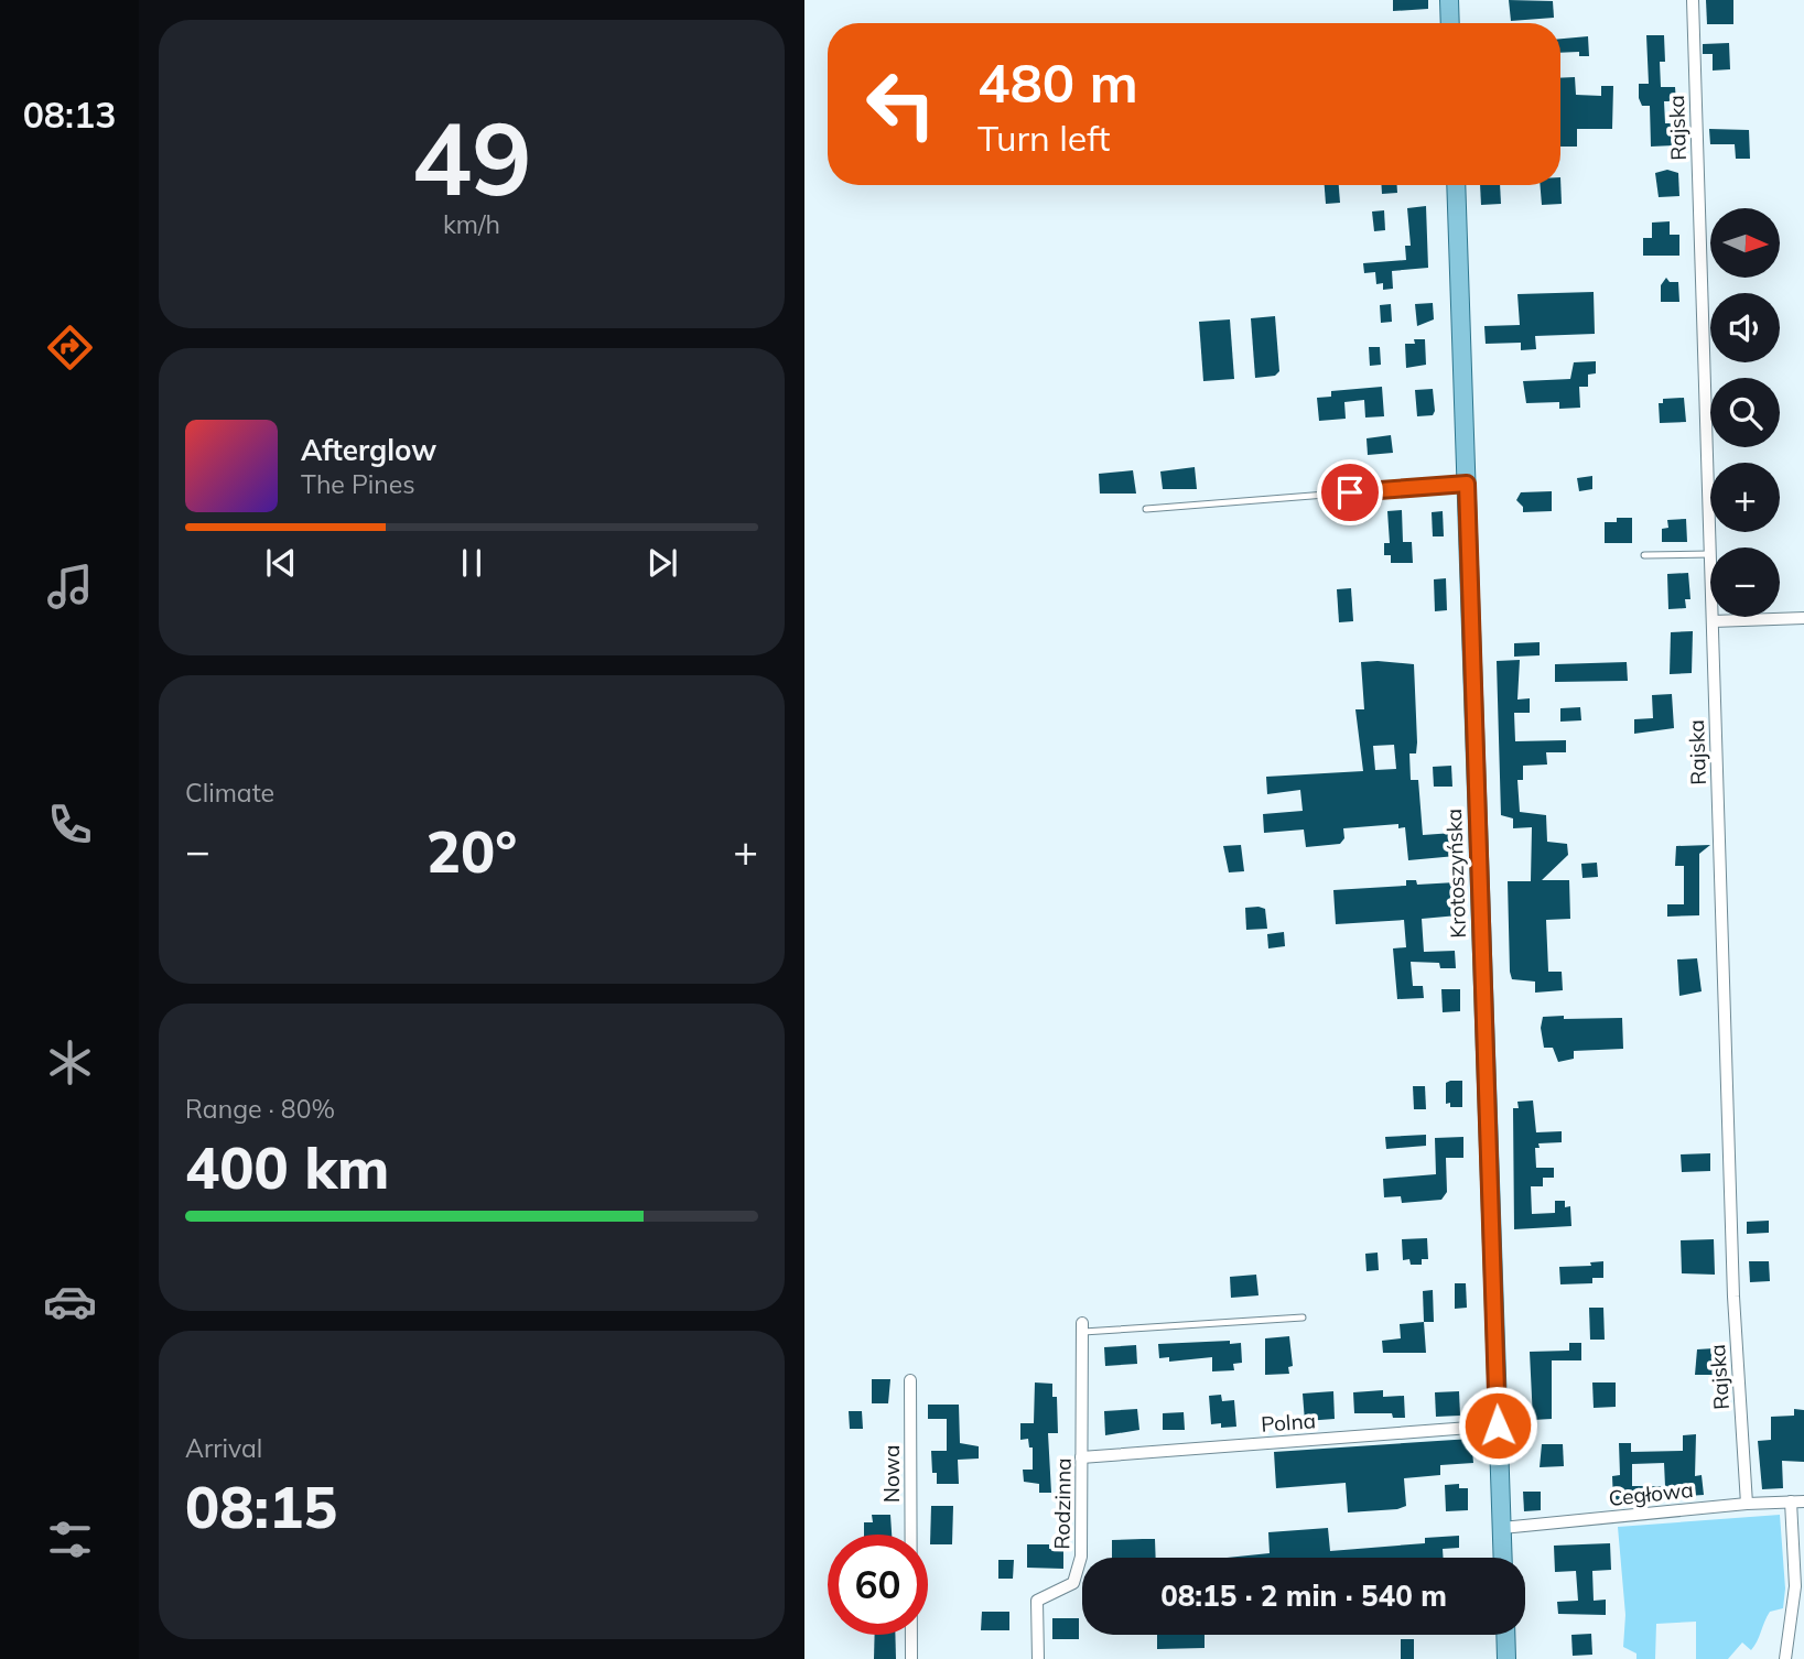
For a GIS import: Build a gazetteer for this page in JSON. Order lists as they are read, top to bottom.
{
  "streets": {
    "main road": ["Krotoszyńska"],
    "street": [
      "Rajska",
      "Polna",
      "Nowa",
      "Cegłowa",
      "Rodzinna"
    ]
  },
  "crossings": [
    ["Rajska", "Cegłowa"],
    ["Krotoszyńska", "Polna"],
    ["Krotoszyńska", "Cegłowa"],
    ["Polna", "Rodzinna"]
  ],
  "north": "right",
  "page": {
    "tabs": "08:13",
    "tile": [
      ["49", "km/h"],
      "Climate",
      ["Range · 80%", "400 km"],
      ["Arrival", "08:15"]
    ],
    "turn": ["480 m", "Turn left"],
    "map_buttons": ["+", "−"],
    "song": ["Afterglow", "The Pines"],
    "heat": ["−", "20°", "+"],
    "limit": "60",
    "trip": "08:15 · 2 min · 540 m"
  }
}
